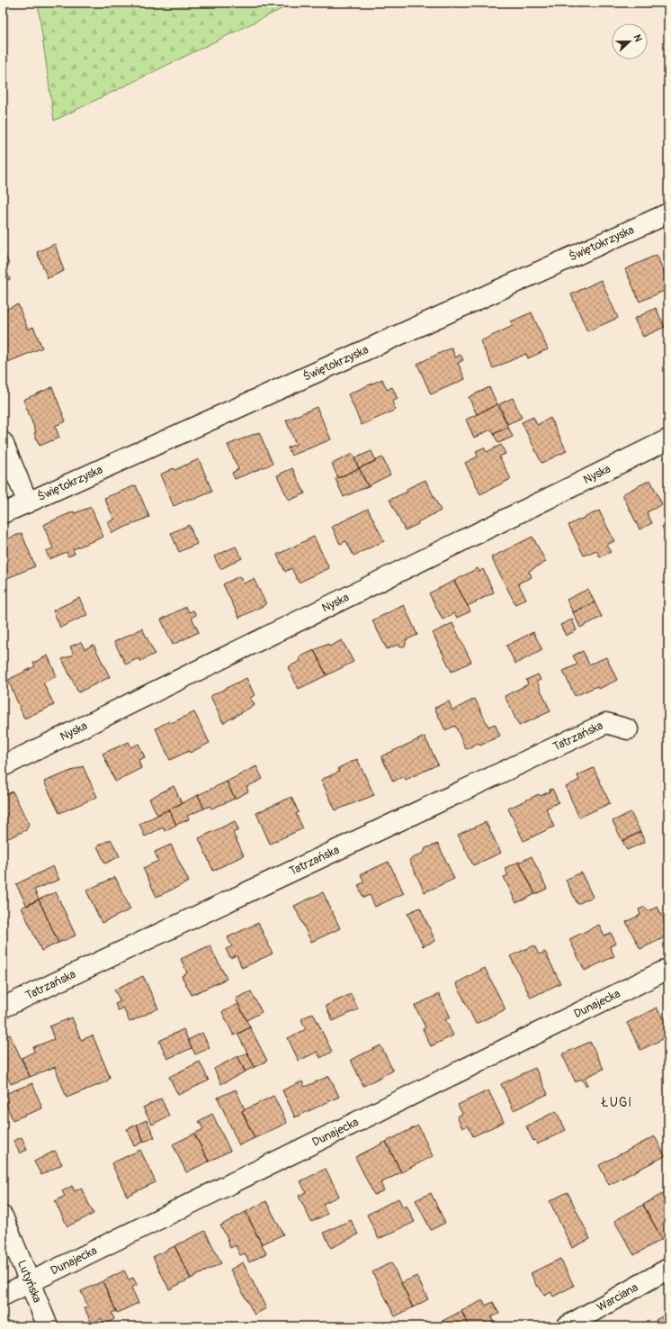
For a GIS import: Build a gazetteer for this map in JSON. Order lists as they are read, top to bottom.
{
  "streets": {
    "street": [
      "Świętokrzyska",
      "Nyska",
      "Tatrzańska",
      "Dunajecka",
      "Lutyńska",
      "Warciana"
    ]
  },
  "crossings": [
    ["Dunajecka", "Lutyńska"]
  ],
  "districts": ["ŁUGI"],
  "north": "right"
}
